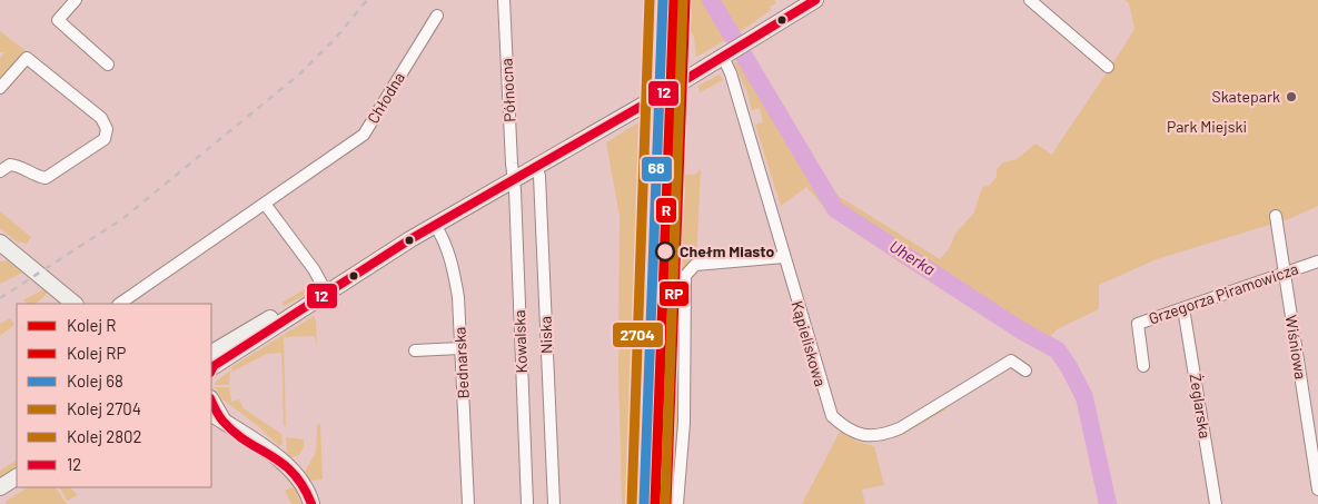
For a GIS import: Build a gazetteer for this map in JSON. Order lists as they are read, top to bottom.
{
  "streets": {
    "street": [
      "Północna",
      "Chłodna",
      "Grzegorza Piramowicza",
      "Niska",
      "Kowalska",
      "Kąpieliskowa",
      "Wiśniowa",
      "Bednarska",
      "Żeglarska"
    ]
  },
  "crossings": [
    ["Północna", "Kowalska"],
    ["Grzegorza Piramowicza", "Wiśniowa"],
    ["Grzegorza Piramowicza", "Żeglarska"]
  ],
  "water": ["Uherka"],
  "parks": ["Park Miejski"],
  "places": ["Skatepark", "Chełm Miasto"],
  "lines": [
    "rail line R",
    "rail line RP",
    "rail line 68",
    "rail line 2704",
    "transit line 12",
    "rail line 2802"
  ],
  "legend": [
    "Kolej R",
    "Kolej RP",
    "Kolej 68",
    "Kolej 2704",
    "Kolej 2802",
    "12"
  ]
}
